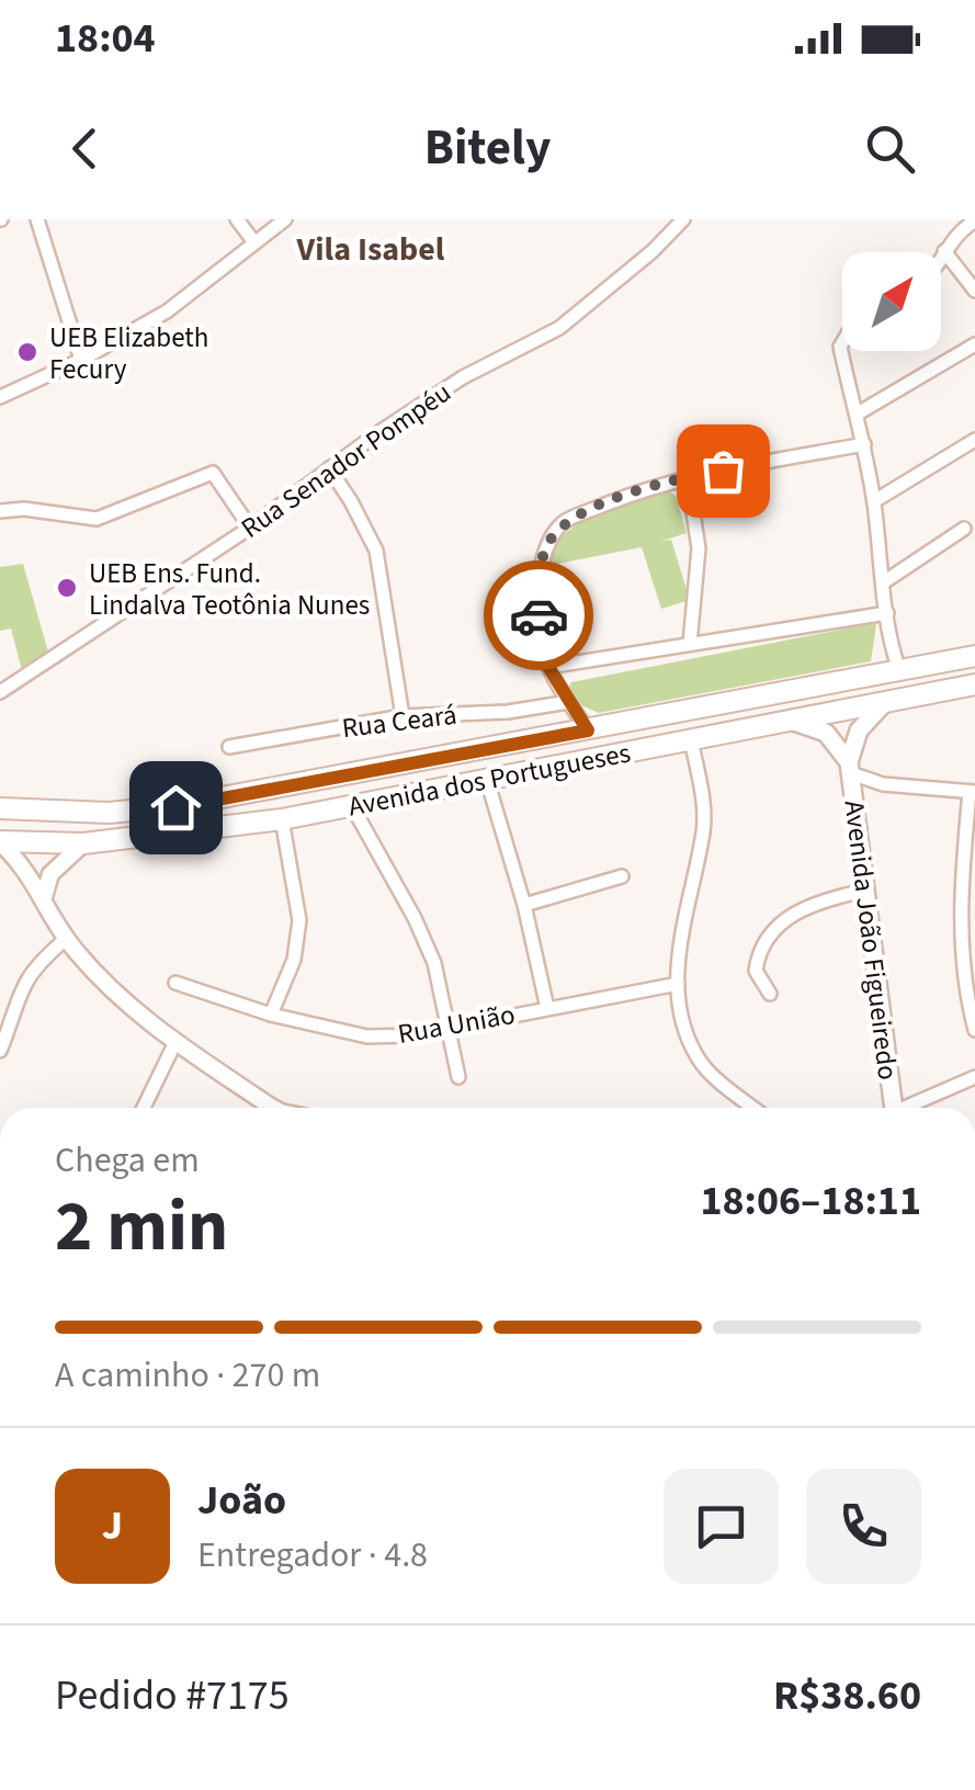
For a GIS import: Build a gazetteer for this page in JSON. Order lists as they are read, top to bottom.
{
  "streets": {
    "highway": ["Avenida dos Portugueses"],
    "main road": ["Avenida João Figueiredo"],
    "street": ["Rua Senador Pompéu", "Rua Ceará", "Rua União"]
  },
  "crossings": [
    ["Avenida dos Portugueses", "Avenida João Figueiredo"]
  ],
  "districts": ["Vila Isabel"],
  "places": ["UEB Elizabeth Fecury", "UEB Ens. Fund. Lindalva Teotônia Nunes"],
  "north": "top right",
  "page": {
    "status": "18:04",
    "header": "Bitely",
    "heading": ["2 min", "Chega em", "18:06–18:11"],
    "panel": [
      "João",
      "Entregador · 4.8",
      "Pedido #7175",
      "R$38.60"
    ],
    "bar": "A caminho · 270 m",
    "round": "J"
  }
}
